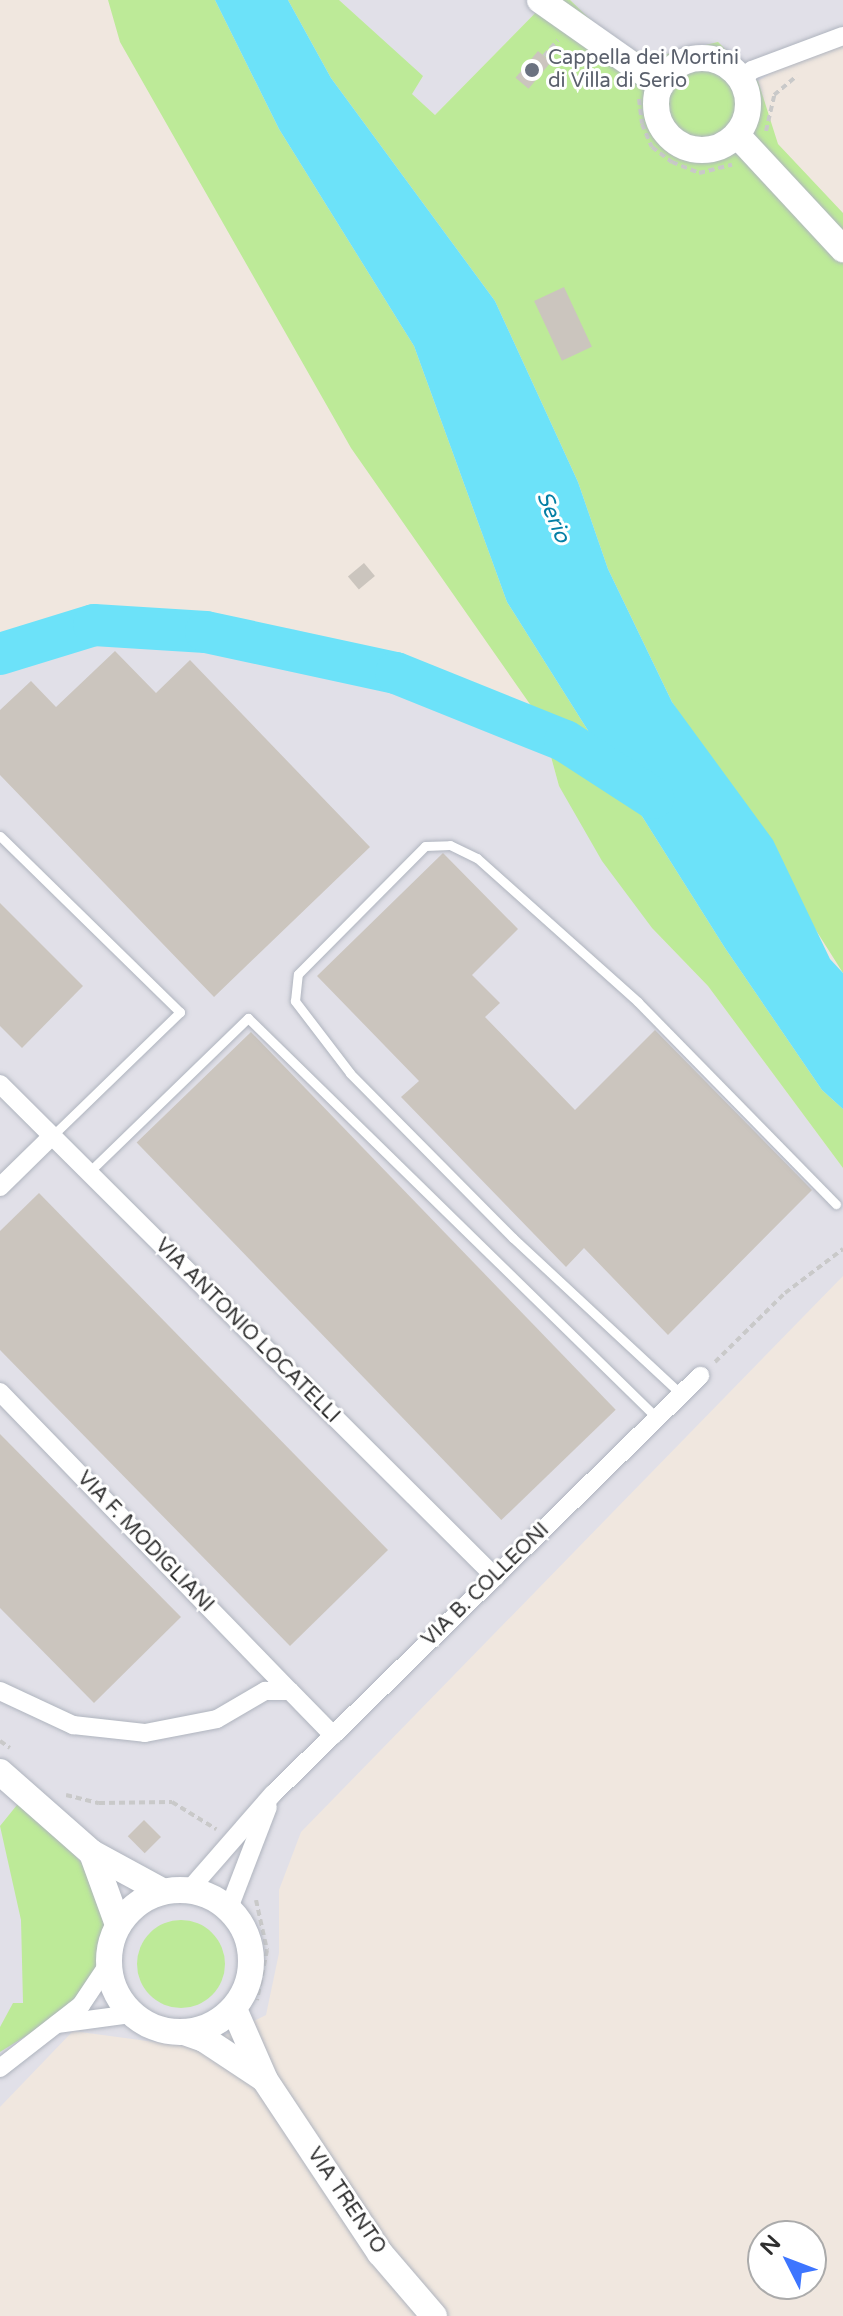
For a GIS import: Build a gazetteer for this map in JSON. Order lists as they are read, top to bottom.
{
  "streets": {
    "street": [
      "VIA ANTONIO LOCATELLI",
      "VIA F. MODIGLIANI",
      "VIA B. COLLEONI",
      "VIA TRENTO"
    ]
  },
  "crossings": [
    ["VIA ANTONIO LOCATELLI", "VIA B. COLLEONI"],
    ["VIA F. MODIGLIANI", "VIA B. COLLEONI"],
    ["VIA B. COLLEONI", "VIA TRENTO"]
  ],
  "water": ["Serio"],
  "places": ["Cappella dei Mortini di Villa di Serio"],
  "north": "top left"
}
